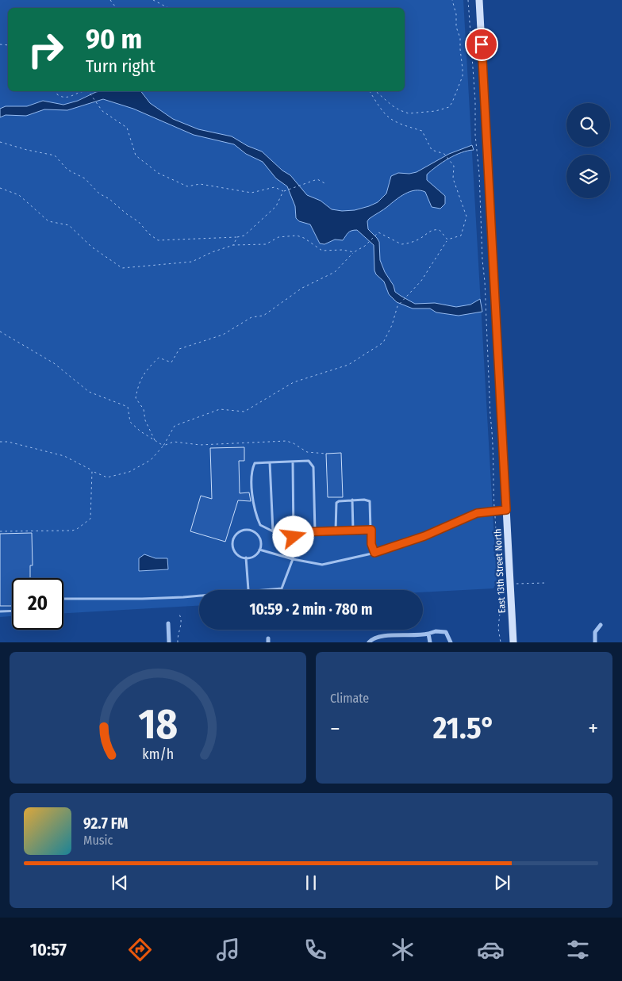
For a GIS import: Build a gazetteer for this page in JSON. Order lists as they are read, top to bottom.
{
  "streets": {
    "main road": ["East 13th Street North"]
  },
  "page": {
    "turn": ["90 m", "Turn right"],
    "limit": "20",
    "trip": "10:59 · 2 min · 780 m",
    "tile": "Climate",
    "heat": ["−", "21.5°", "+"],
    "song": ["92.7 FM", "Music"],
    "tabs": "10:57",
    "gauge": ["18", "km/h"]
  }
}
